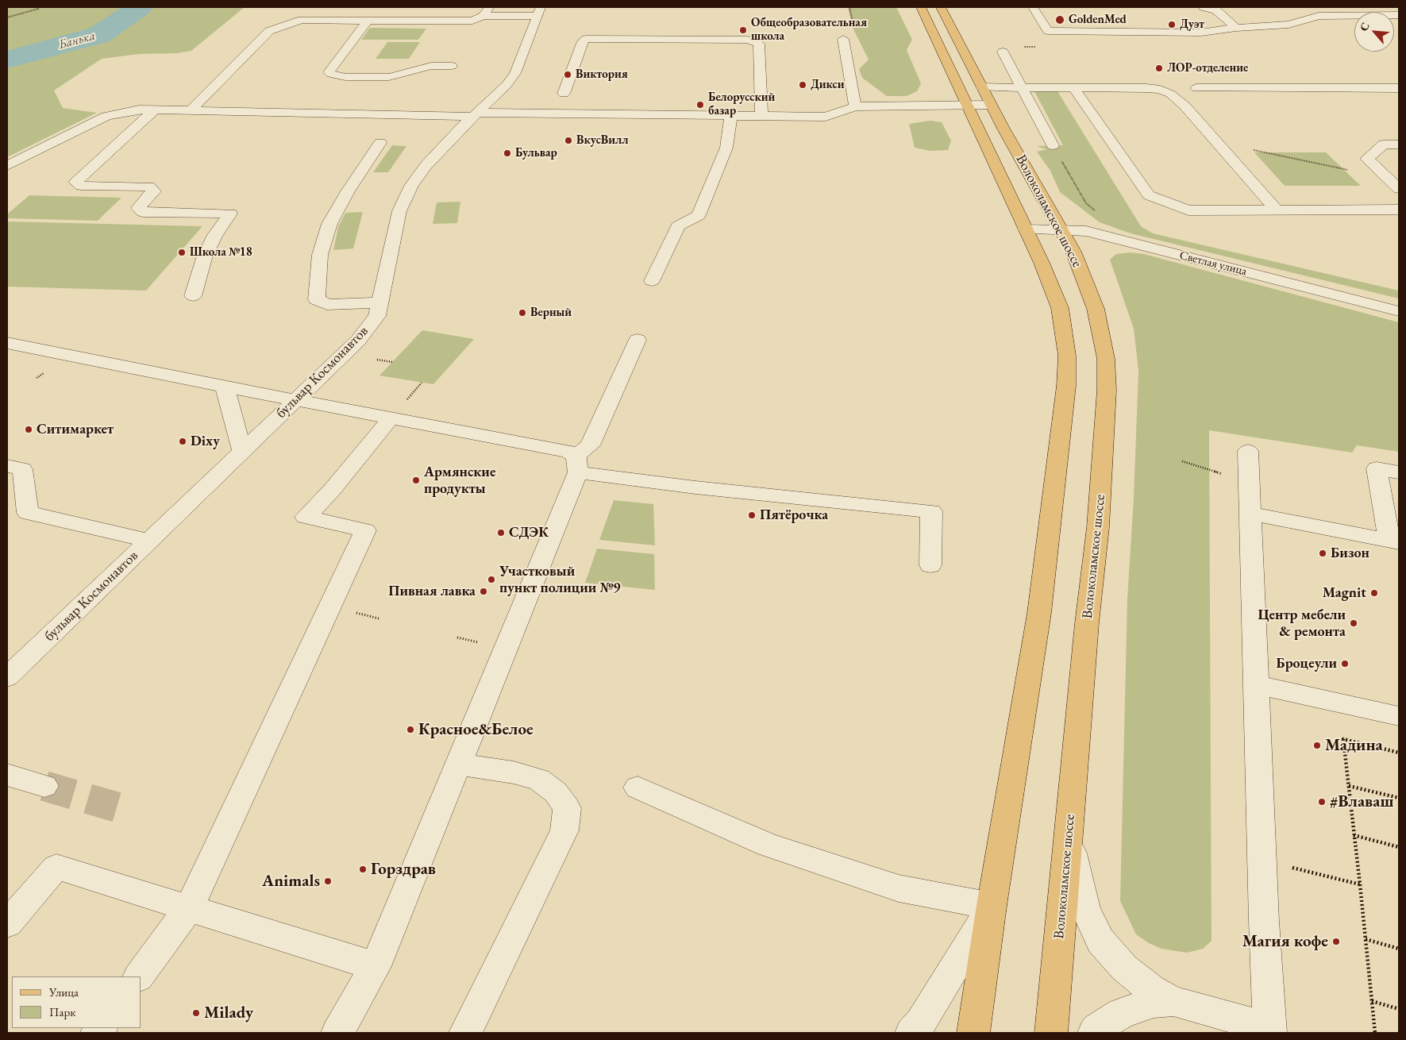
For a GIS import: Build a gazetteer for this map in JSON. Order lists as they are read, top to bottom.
{
  "streets": {
    "main road": ["Волоколамское шоссе"],
    "street": ["Светлая улица", "бульвар Космонавтов"]
  },
  "crossings": [
    ["Волоколамское шоссе", "Светлая улица"]
  ],
  "water": ["Банька"],
  "places": [
    "GoldenMed",
    "Дуэт",
    "Общеобразовательная школа",
    "ЛОР-отделение",
    "Виктория",
    "Дикси",
    "Белорусский базар",
    "ВкусВилл",
    "Бульвар",
    "Школа №18",
    "Верный",
    "Ситимаркет",
    "Dixy",
    "Армянские продукты",
    "Пятёрочка",
    "СДЭК",
    "Бизон",
    "Участковый пункт полиции №9",
    "Пивная лавка",
    "Magnit",
    "Центр мебели & ремонта",
    "Броцеули",
    "Красное&Белое",
    "Мадина",
    "#Влаваш",
    "Горздрав",
    "Animals",
    "Магия кофе",
    "Milady"
  ],
  "legend": ["Улица", "Парк"],
  "north": "top left"
}
